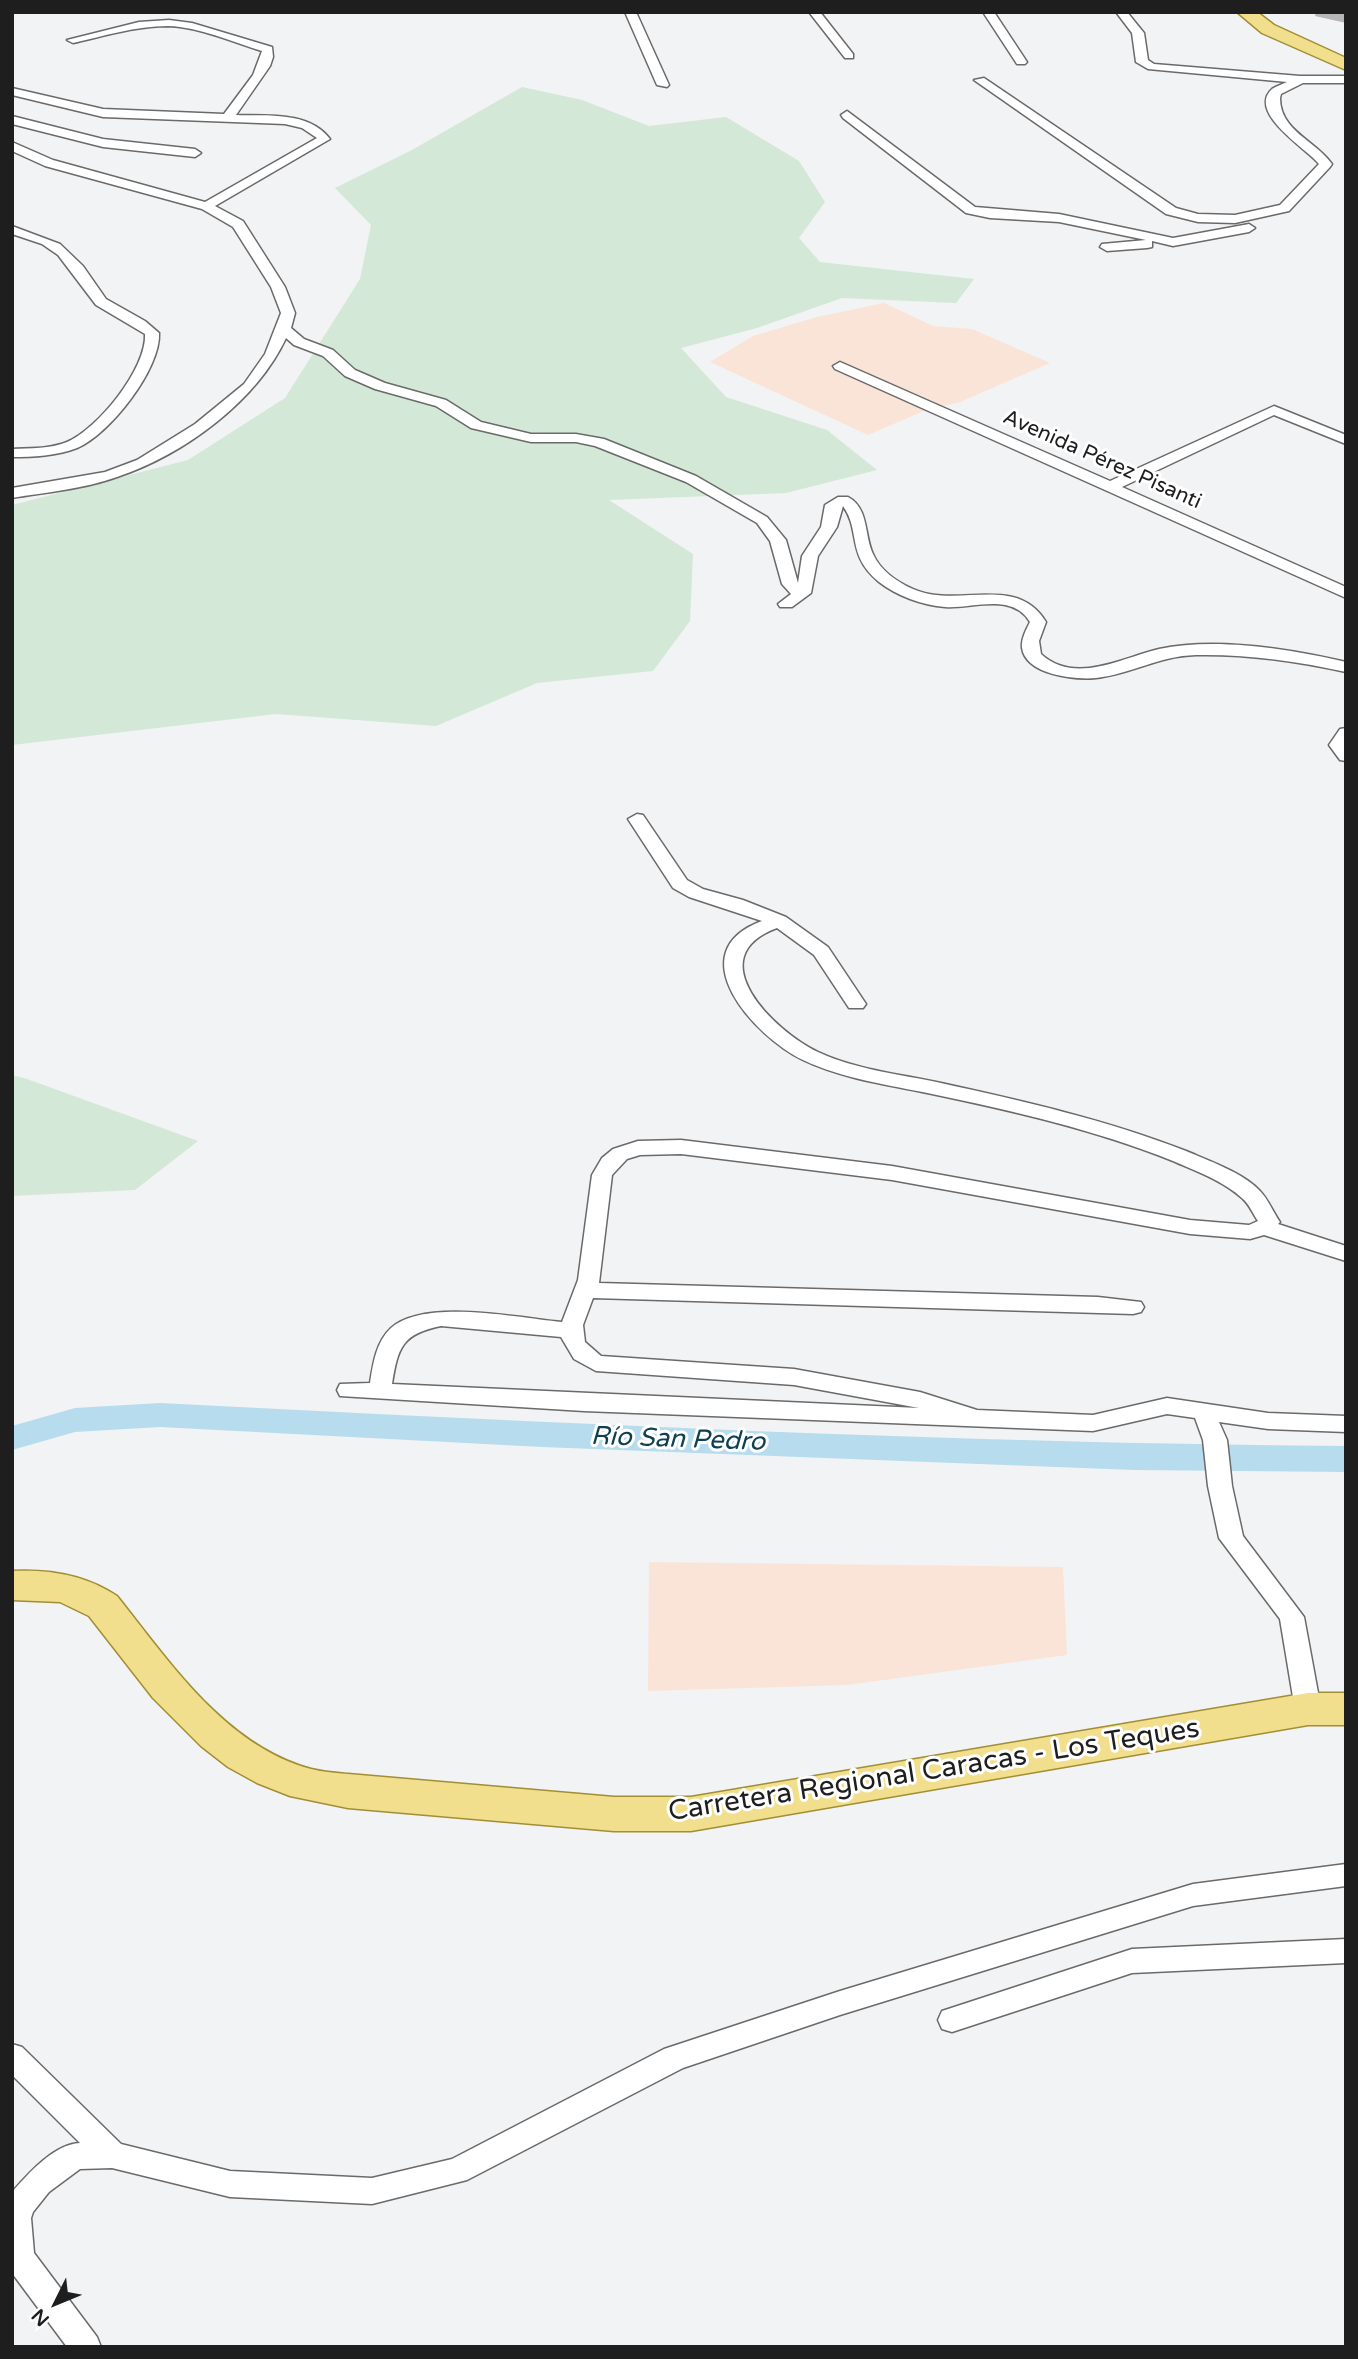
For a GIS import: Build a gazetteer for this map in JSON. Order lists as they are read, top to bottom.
{
  "streets": {
    "main road": ["Carretera Regional Caracas - Los Teques"],
    "street": ["Avenida Pérez Pisanti"]
  },
  "water": ["Río San Pedro"],
  "north": "bottom left"
}
